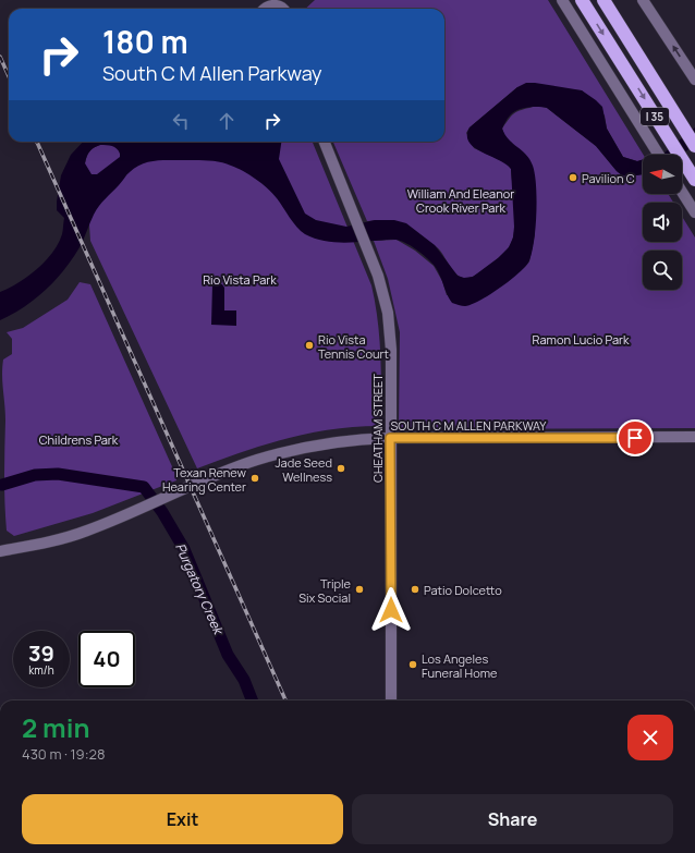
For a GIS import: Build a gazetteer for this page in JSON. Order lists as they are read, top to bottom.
{
  "streets": {
    "highway": ["I 35"],
    "street": ["SOUTH C M ALLEN PARKWAY", "CHEATHAM STREET"]
  },
  "crossings": [
    ["SOUTH C M ALLEN PARKWAY", "CHEATHAM STREET"]
  ],
  "water": ["Purgatory Creek"],
  "parks": [
    "William And Eleanor Crook River Park",
    "Rio Vista Park",
    "Ramon Lucio Park",
    "Childrens Park"
  ],
  "places": [
    "Pavilion C",
    "Rio Vista Tennis Court",
    "Jade Seed Wellness",
    "Texan Renew Hearing Center",
    "Triple Six Social",
    "Patio Dolcetto",
    "Los Angeles Funeral Home"
  ],
  "north": "left",
  "page": {
    "turn": ["180 m", "South C M Allen Parkway"],
    "speed": "39 km/h",
    "limit": "40",
    "heading": ["2 min", "430 m · 19:28"],
    "buttons": ["Exit", "Share"]
  }
}
